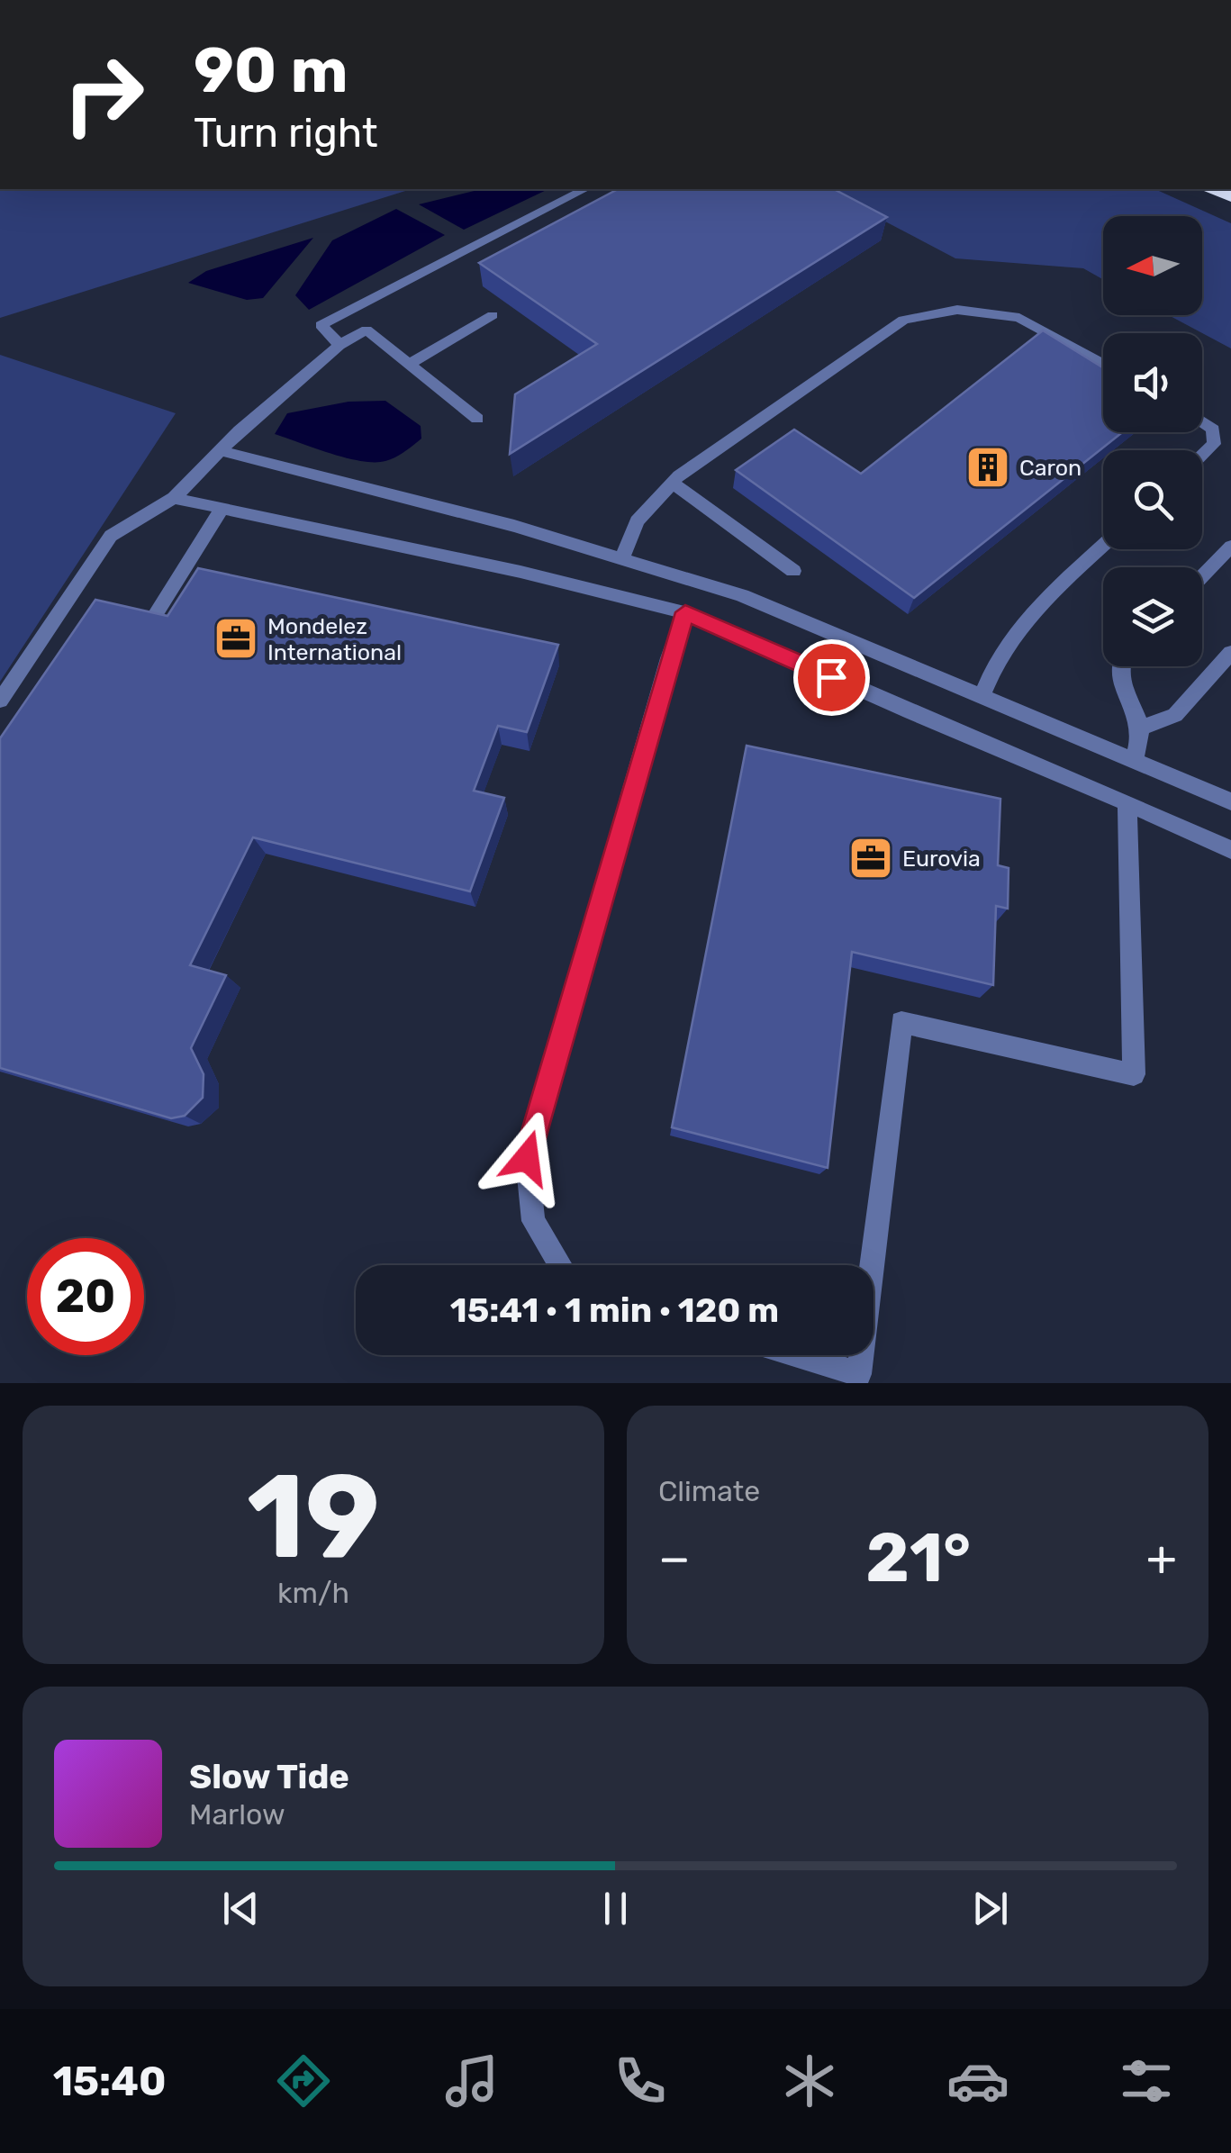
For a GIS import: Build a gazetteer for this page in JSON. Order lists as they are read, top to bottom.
{
  "places": {
    "building": ["Caron"],
    "office": ["Mondelez International", "Eurovia"]
  },
  "north": "left",
  "page": {
    "turn": ["90 m", "Turn right"],
    "limit": "20",
    "trip": "15:41 · 1 min · 120 m",
    "tile": [
      ["19", "km/h"],
      "Climate"
    ],
    "heat": ["−", "21°", "+"],
    "song": ["Slow Tide", "Marlow"],
    "tabs": "15:40"
  }
}
